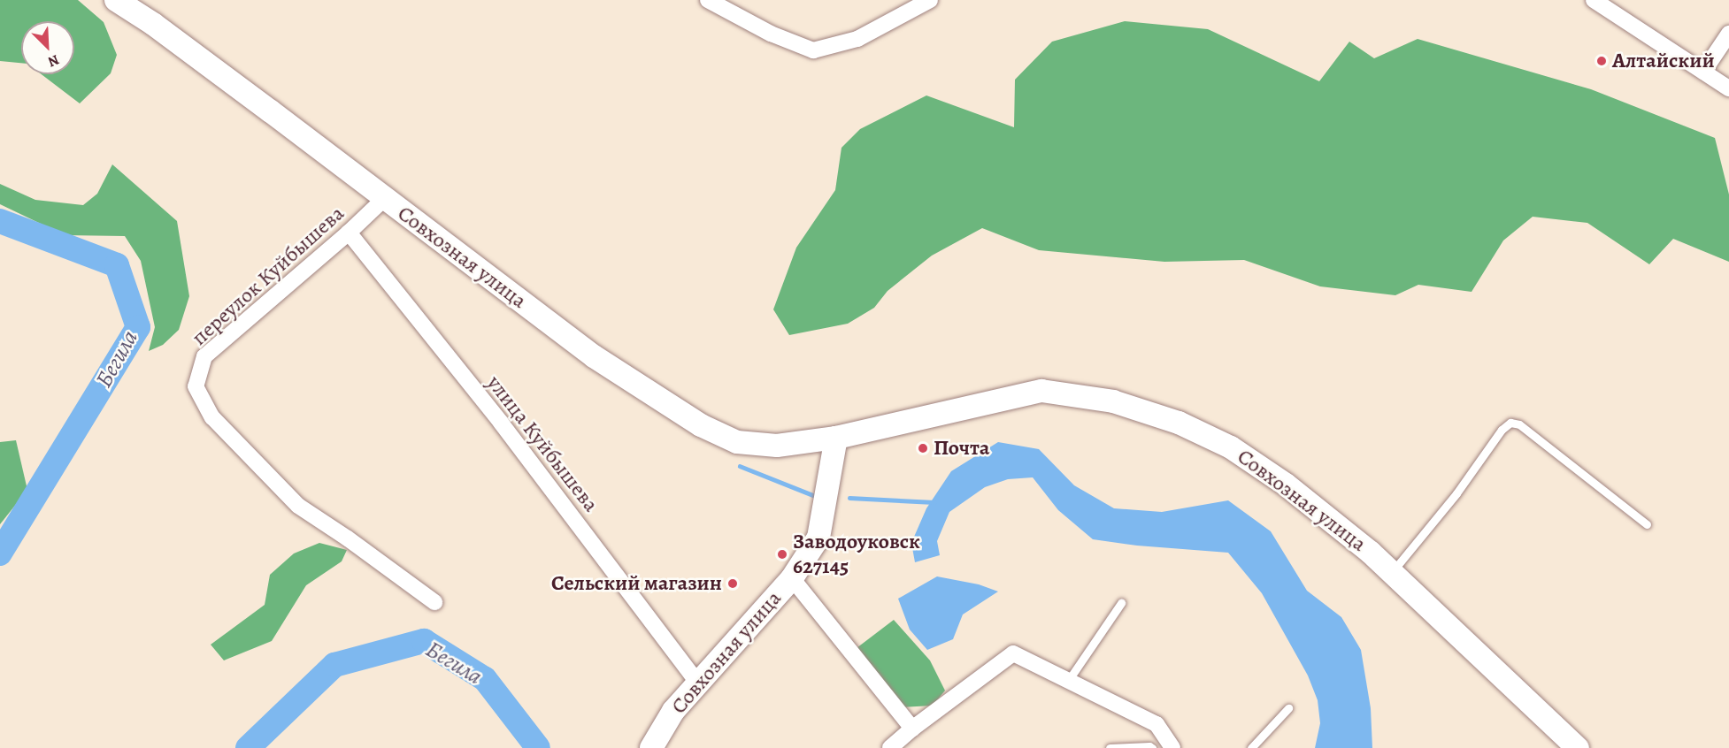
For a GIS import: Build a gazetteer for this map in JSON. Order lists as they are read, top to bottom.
{
  "streets": {
    "street": ["Совхозная улица", "переулок Куйбышева", "улица Куйбышева"]
  },
  "crossings": [
    ["Совхозная улица", "переулок Куйбышева"],
    ["Совхозная улица", "улица Куйбышева"],
    ["переулок Куйбышева", "улица Куйбышева"]
  ],
  "water": ["Бегила"],
  "places": [
    "Алтайский",
    "Почта",
    "Заводоуковск 627145",
    "Сельский магазин"
  ],
  "north": "bottom right"
}
